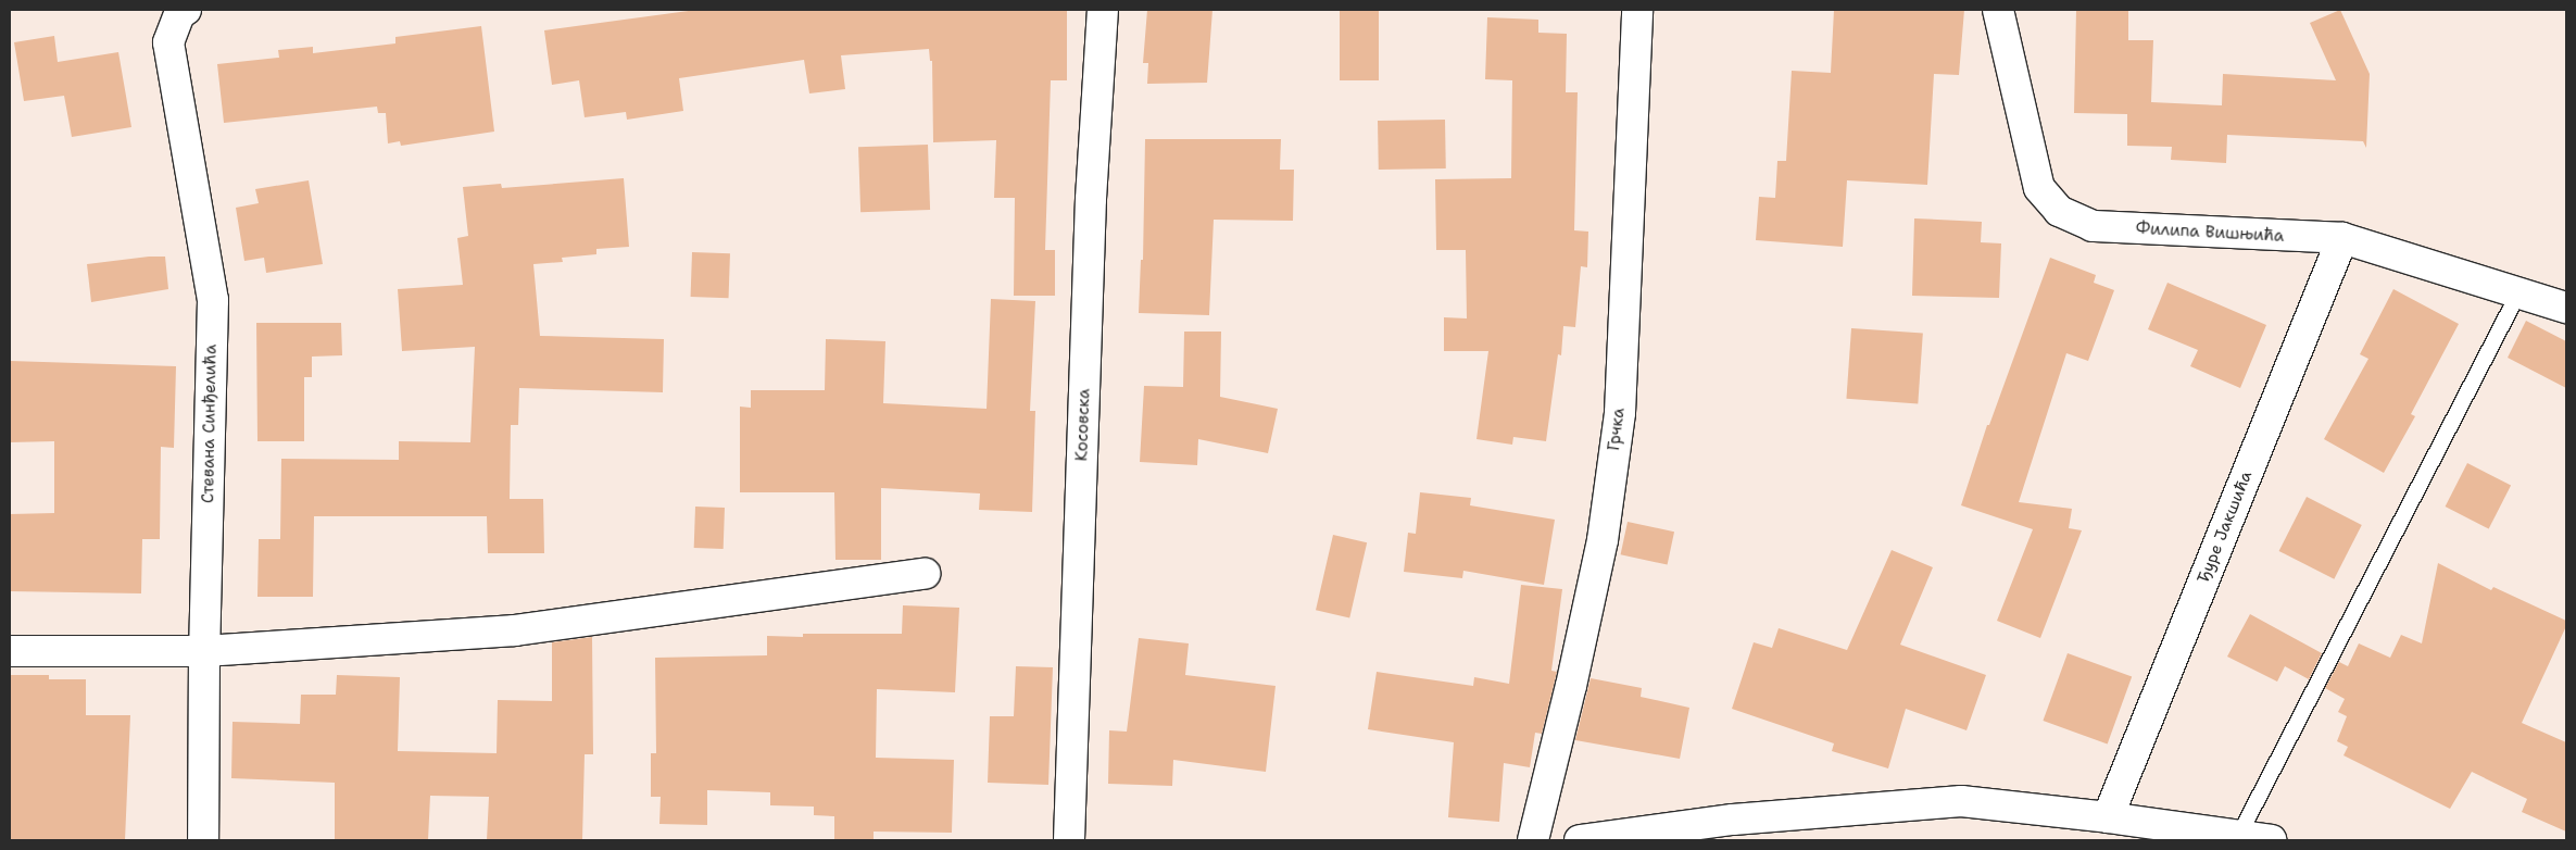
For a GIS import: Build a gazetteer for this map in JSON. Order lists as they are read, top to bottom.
{
  "streets": {
    "street": [
      "Филипа Вишњића",
      "Стевана Синђелића",
      "Косовска",
      "Грчка",
      "Ђуре Јакшића"
    ]
  },
  "crossings": [
    ["Филипа Вишњића", "Ђуре Јакшића"]
  ]
}
